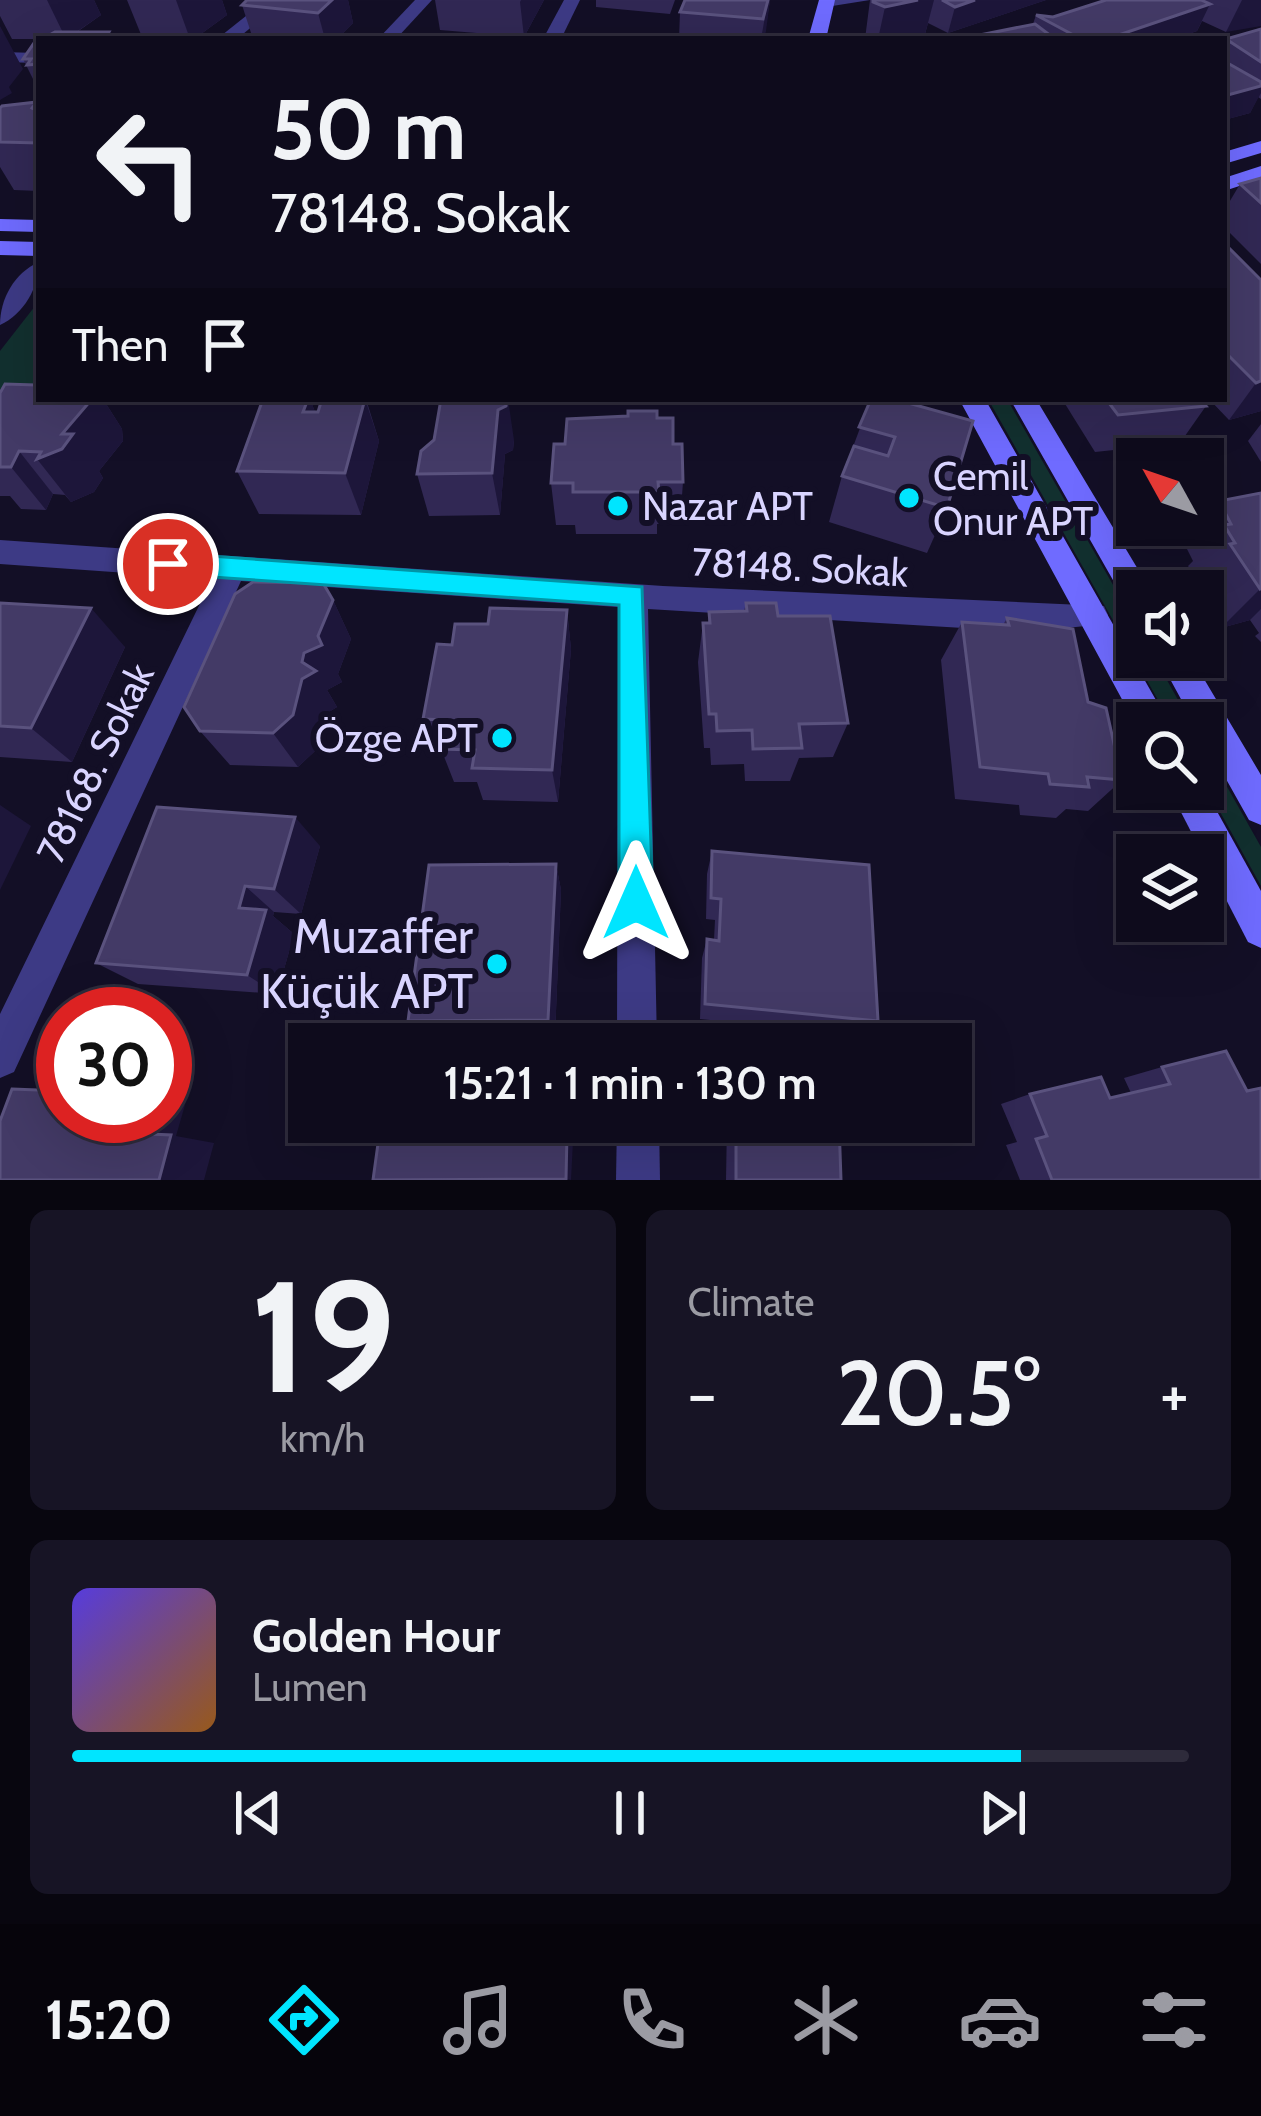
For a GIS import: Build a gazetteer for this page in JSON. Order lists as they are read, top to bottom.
{
  "streets": {
    "street": ["78148. Sokak", "78168. Sokak"]
  },
  "crossings": [
    ["78148. Sokak", "78168. Sokak"]
  ],
  "places": [
    "Cemil Onur APT",
    "Nazar APT",
    "Özge APT",
    "Muzaffer Küçük APT"
  ],
  "north": "top left",
  "page": {
    "turn": ["50 m", "78148. Sokak"],
    "then": "Then",
    "limit": "30",
    "trip": "15:21 · 1 min · 130 m",
    "tile": [
      ["19", "km/h"],
      "Climate"
    ],
    "heat": ["−", "20.5°", "+"],
    "song": ["Golden Hour", "Lumen"],
    "tabs": "15:20"
  }
}
